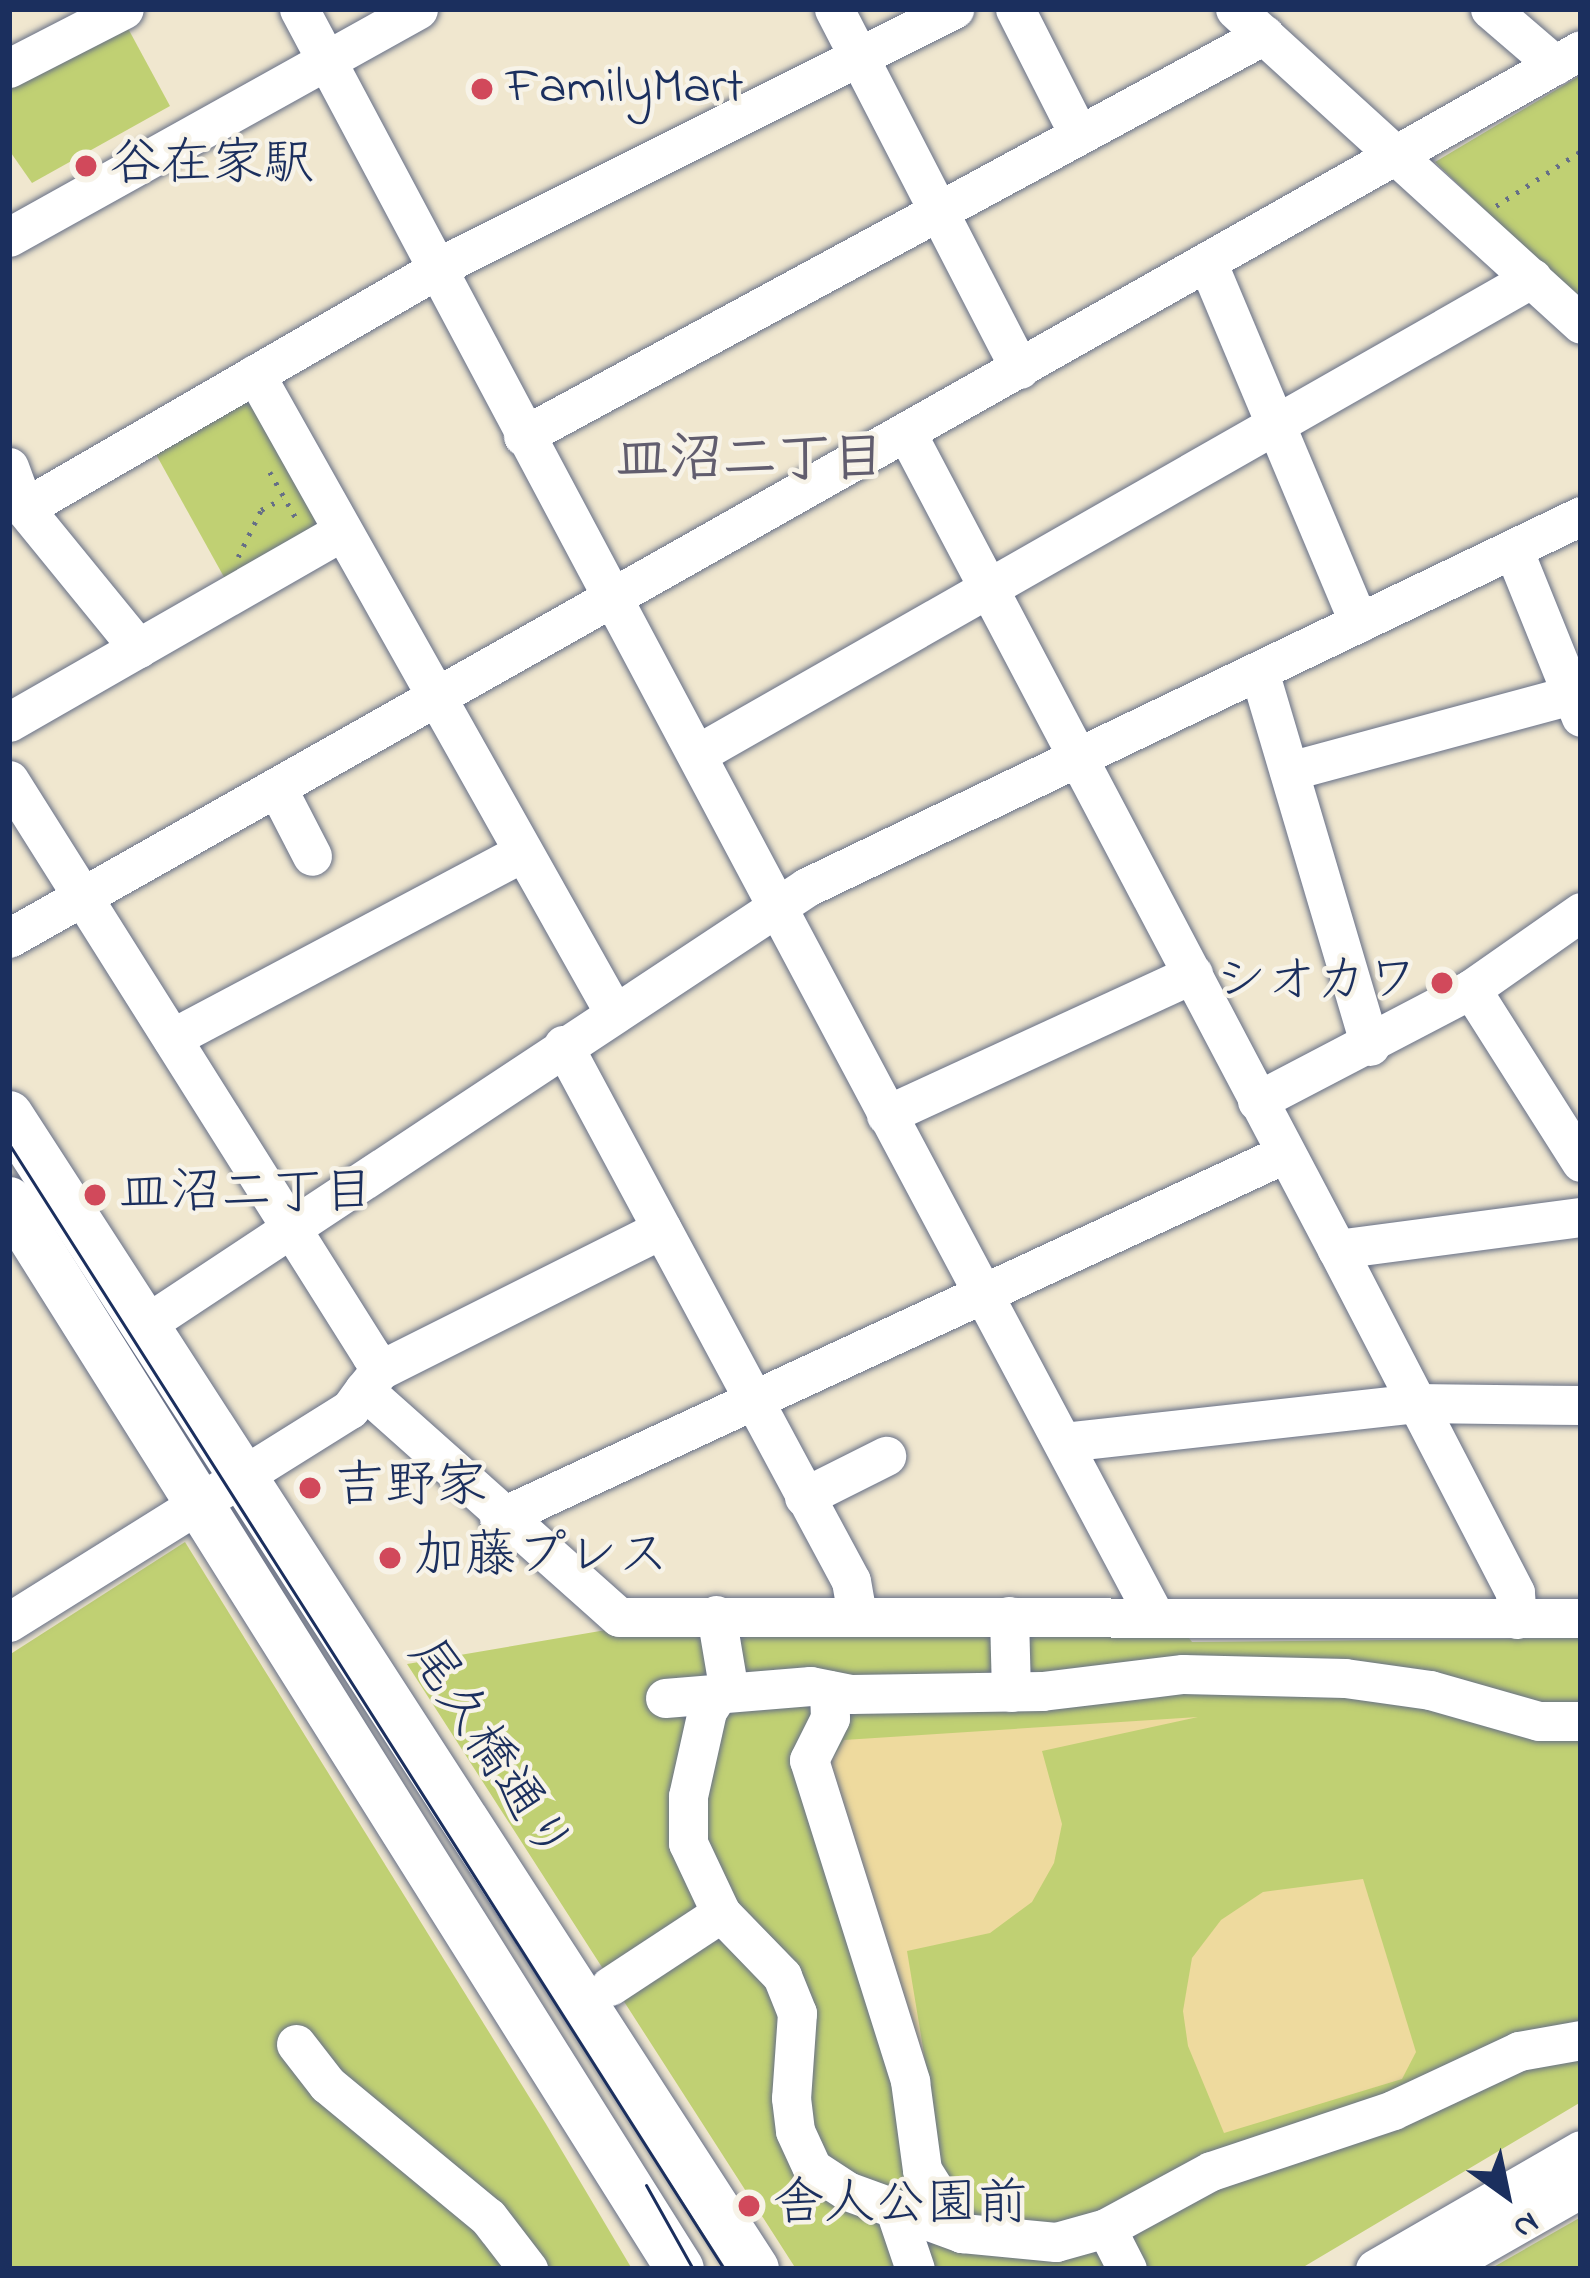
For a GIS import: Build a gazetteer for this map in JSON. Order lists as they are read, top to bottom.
{
  "streets": {
    "main road": ["尾久橋通り"]
  },
  "districts": ["皿沼二丁目"],
  "places": [
    "FamilyMart",
    "谷在家駅",
    "シオカワ",
    "皿沼二丁目",
    "吉野家",
    "加藤プレス",
    "舎人公園前"
  ],
  "north": "bottom right"
}
